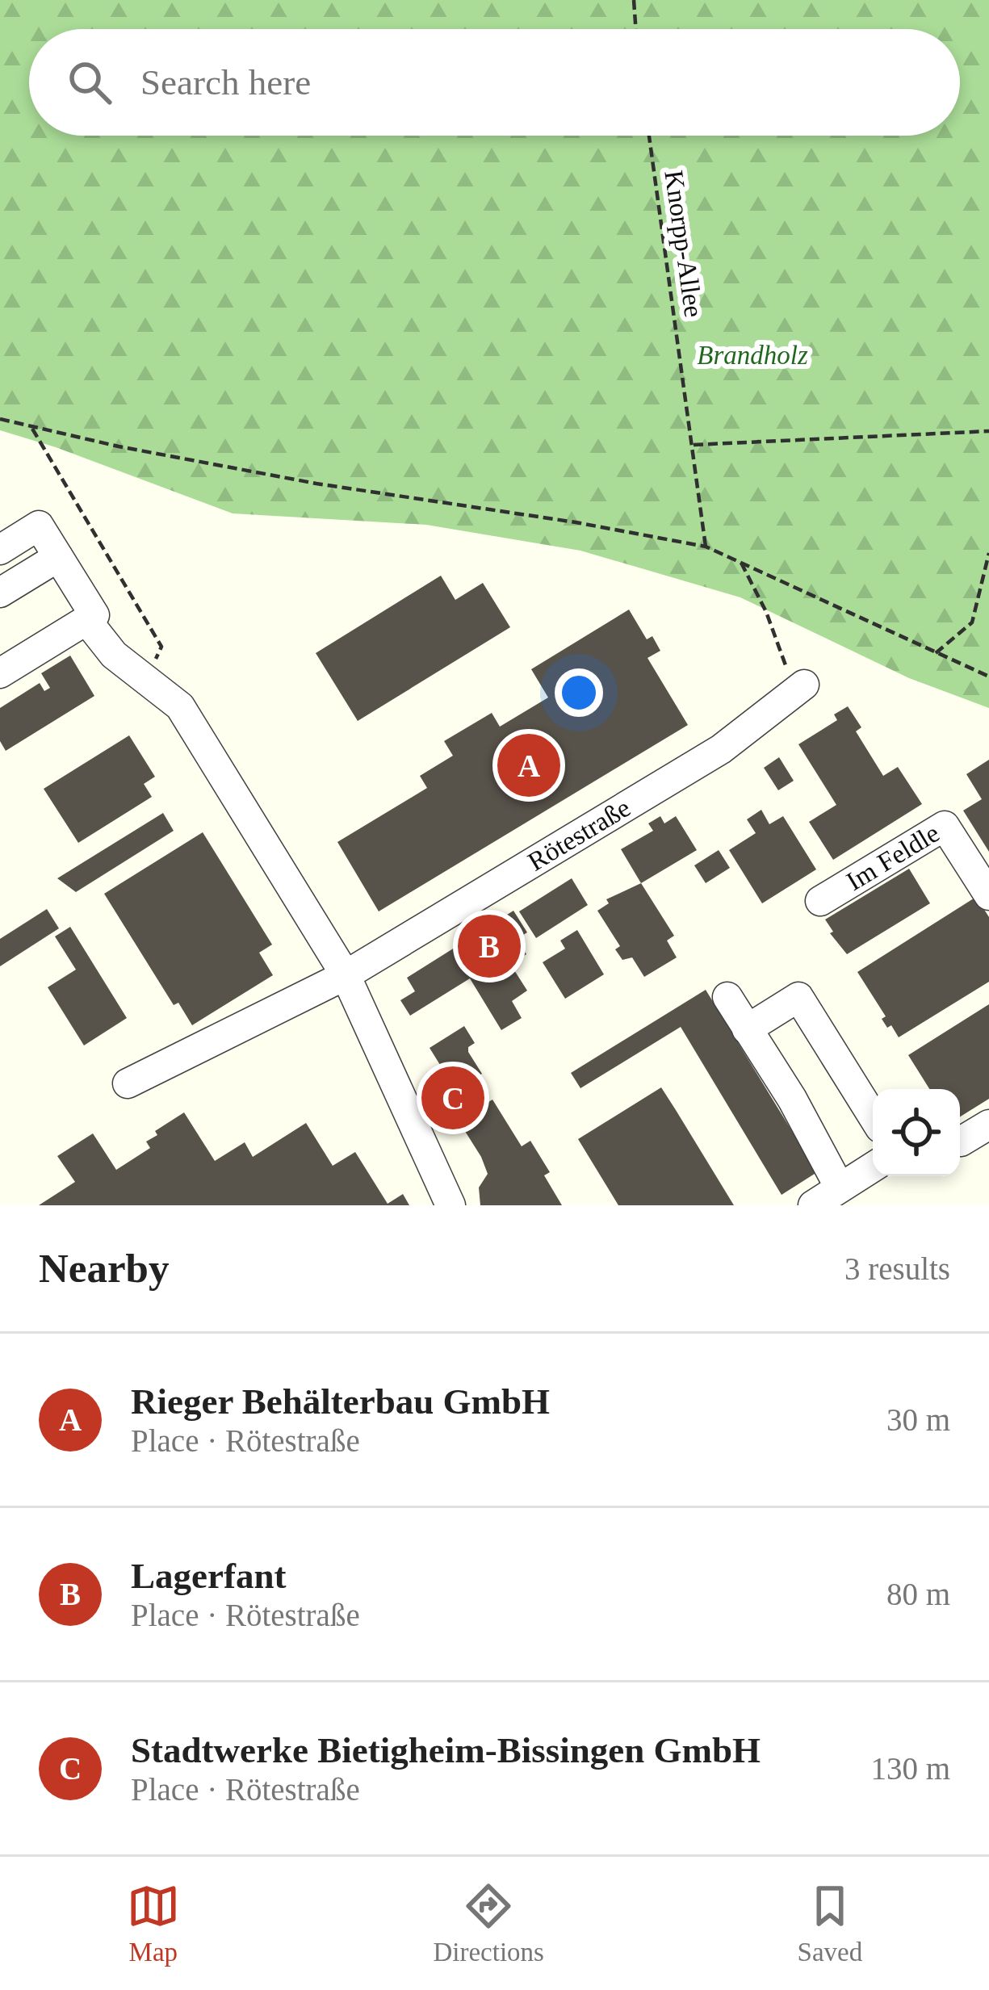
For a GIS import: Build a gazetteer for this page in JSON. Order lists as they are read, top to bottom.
{
  "streets": {
    "street": ["Rötestraße", "Im Feldle"],
    "path": ["Knorpp-Allee"]
  },
  "parks": ["Brandholz"],
  "page": {
    "search": "Search here",
    "pins": ["A", "B", "C"],
    "heading": ["Nearby", "3 results"],
    "list": [
      {
        "mark": "A",
        "name": "Rieger Behälterbau GmbH",
        "note": "Place · Rötestraße",
        "value": "30 m"
      },
      {
        "mark": "B",
        "name": "Lagerfant",
        "note": "Place · Rötestraße",
        "value": "80 m"
      },
      {
        "mark": "C",
        "name": "Stadtwerke Bietigheim-Bissingen GmbH",
        "note": "Place · Rötestraße",
        "value": "130 m"
      }
    ],
    "nav": ["Map", "Directions", "Saved"]
  }
}
